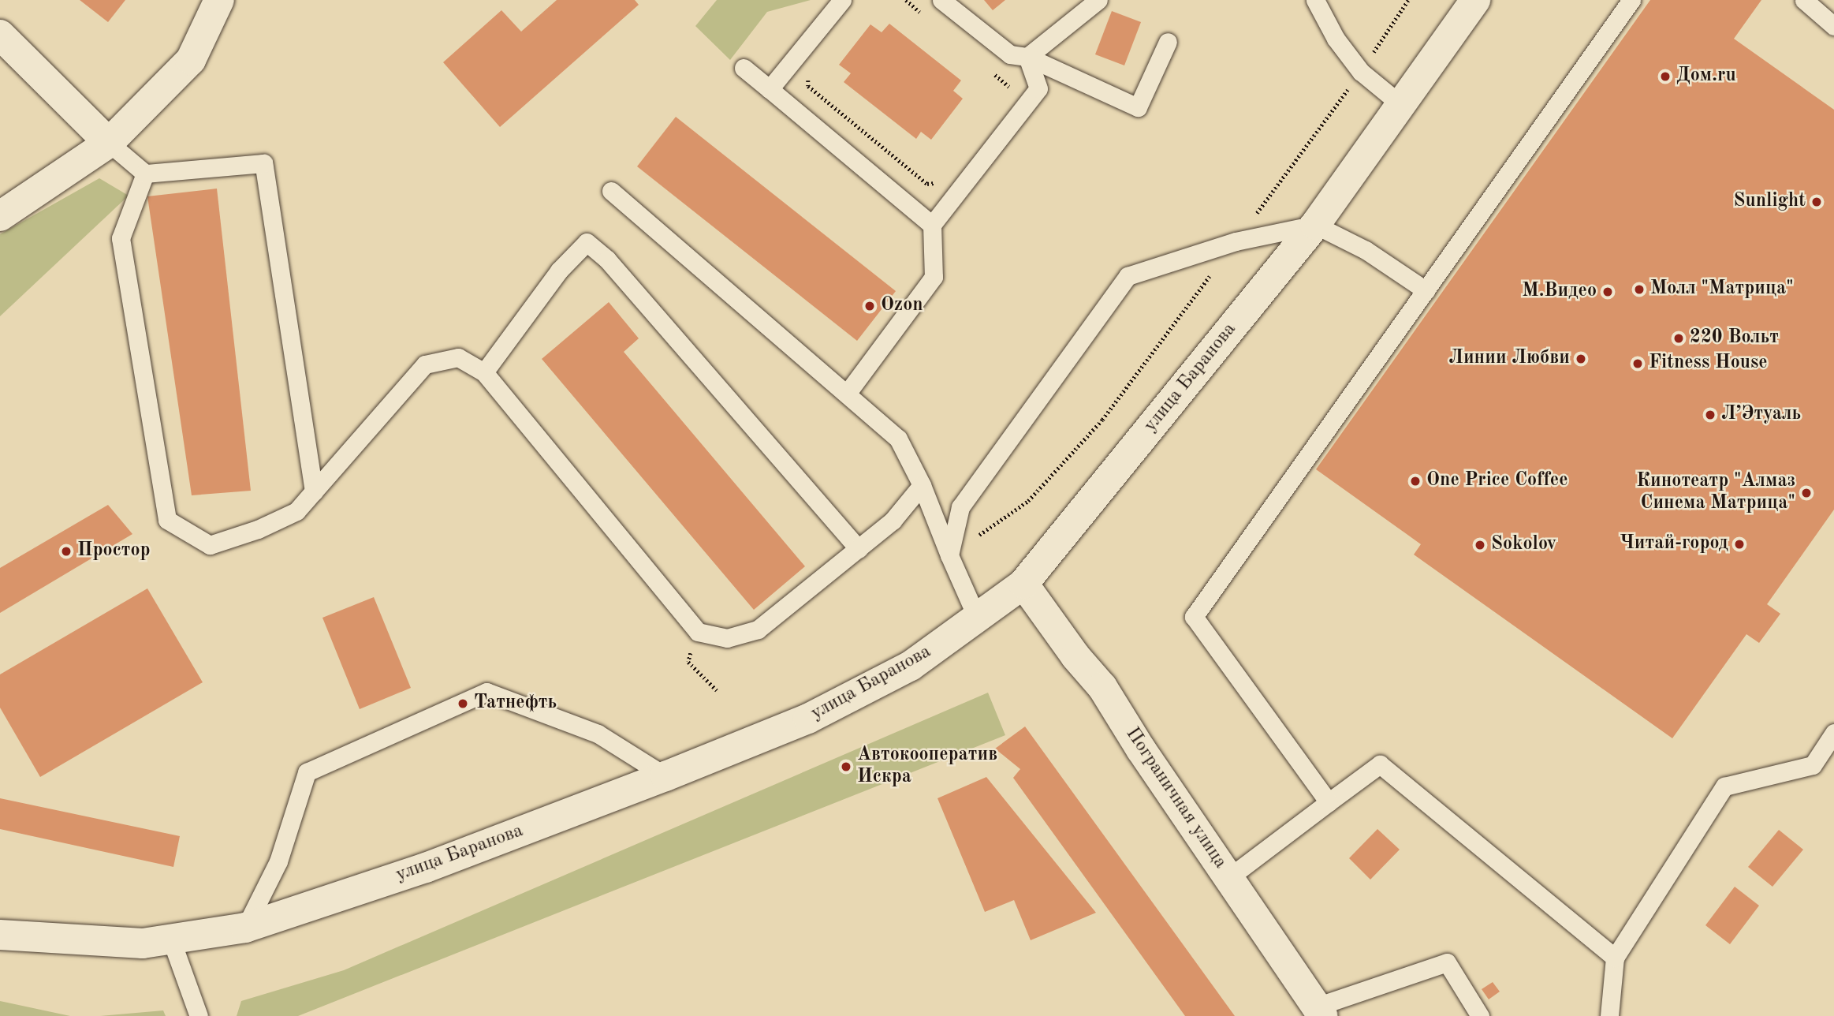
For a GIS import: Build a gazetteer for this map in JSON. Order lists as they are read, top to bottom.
{
  "streets": {
    "main road": ["улица Баранова", "Пограничная улица"]
  },
  "crossings": [
    ["улица Баранова", "Пограничная улица"]
  ],
  "places": [
    "Дом.ru",
    "Sunlight",
    "Молл \"Матрица\"",
    "М.Видео",
    "Ozon",
    "220 Вольт",
    "Линии Любви",
    "Fitness House",
    "Л’Этуаль",
    "One Price Coffee",
    "Кинотеатр \"Алмаз Синема Матрица\"",
    "Читай-город",
    "Sokolov",
    "Простор",
    "Татнефть",
    "Автокооператив Искра"
  ]
}
